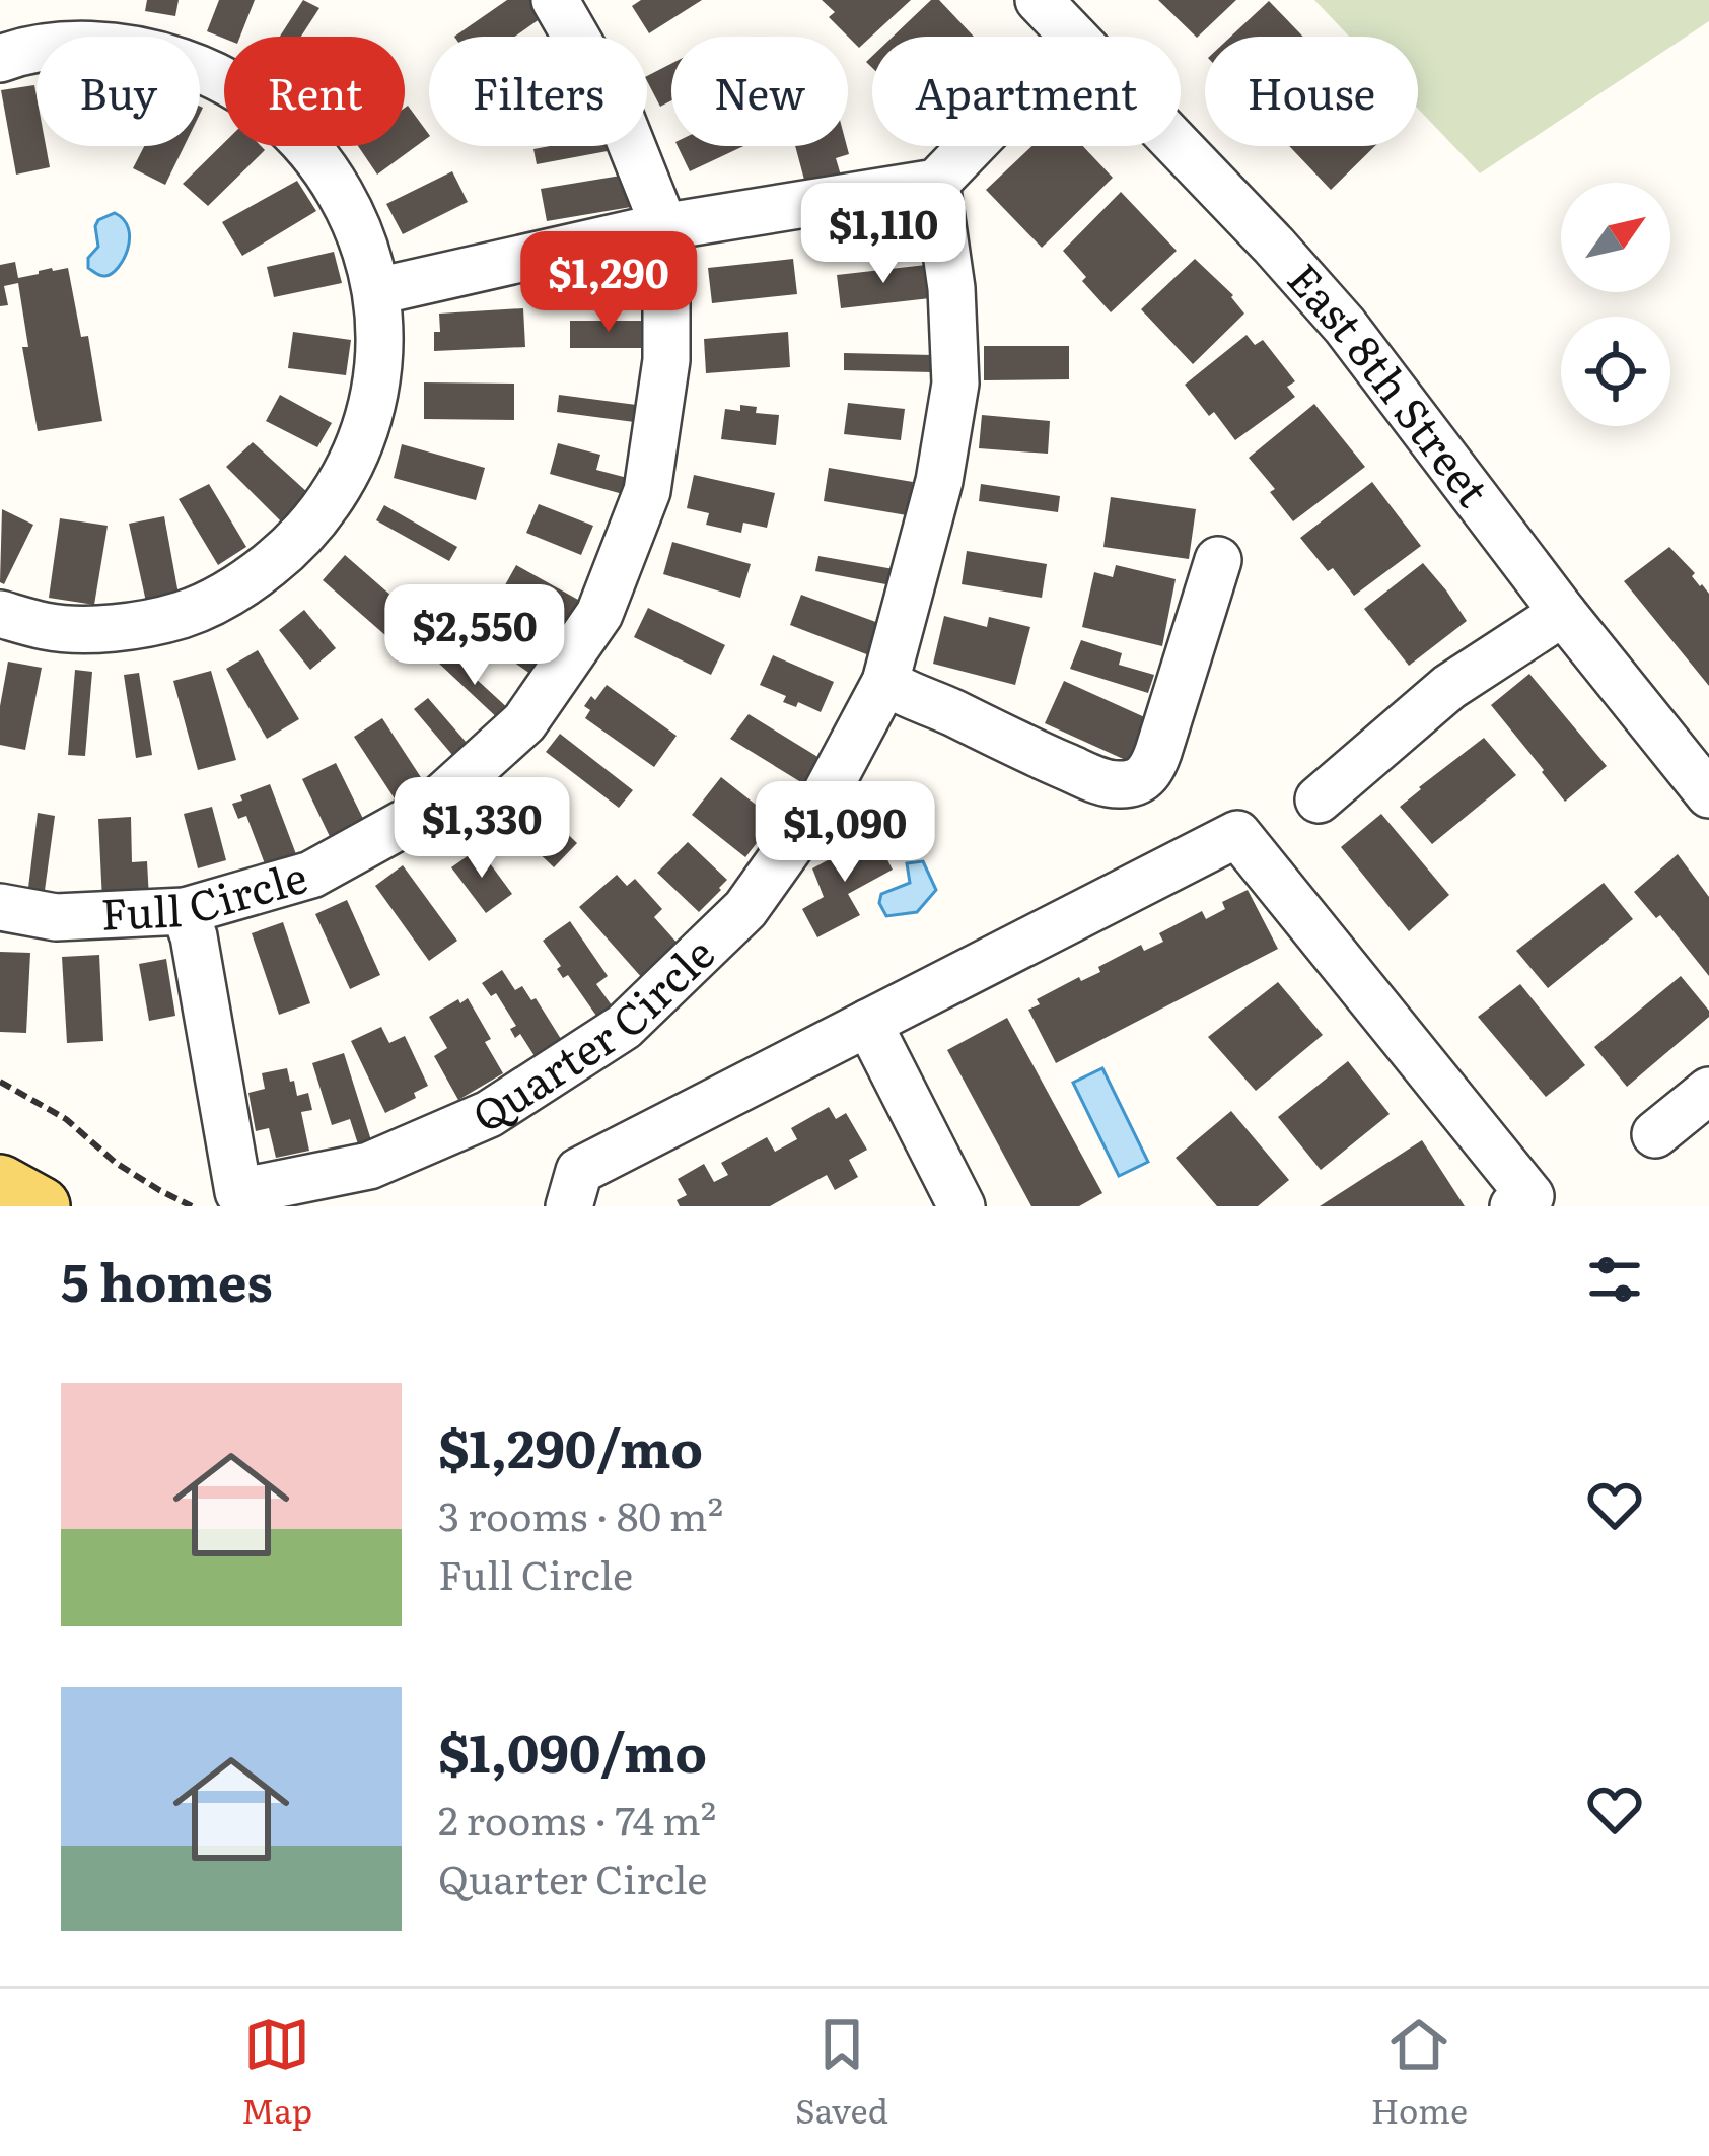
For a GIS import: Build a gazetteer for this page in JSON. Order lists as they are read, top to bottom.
{
  "streets": {
    "street": ["East 8th Street", "Full Circle", "Quarter Circle"]
  },
  "crossings": [
    ["Full Circle", "Quarter Circle"]
  ],
  "north": "top right",
  "page": {
    "chip": [
      "Buy",
      "Rent",
      "Filters",
      "New",
      "Apartment",
      "House"
    ],
    "price": [
      "$1,110",
      "$1,290",
      "$2,550",
      "$1,330",
      "$1,090"
    ],
    "heading": "5 homes",
    "list": [
      {
        "name": "$1,290/mo",
        "note": "3 rooms · 80 m² · Full Circle"
      },
      {
        "name": "$1,090/mo",
        "note": "2 rooms · 74 m² · Quarter Circle"
      }
    ],
    "tabs": ["Map", "Saved", "Home"]
  }
}
